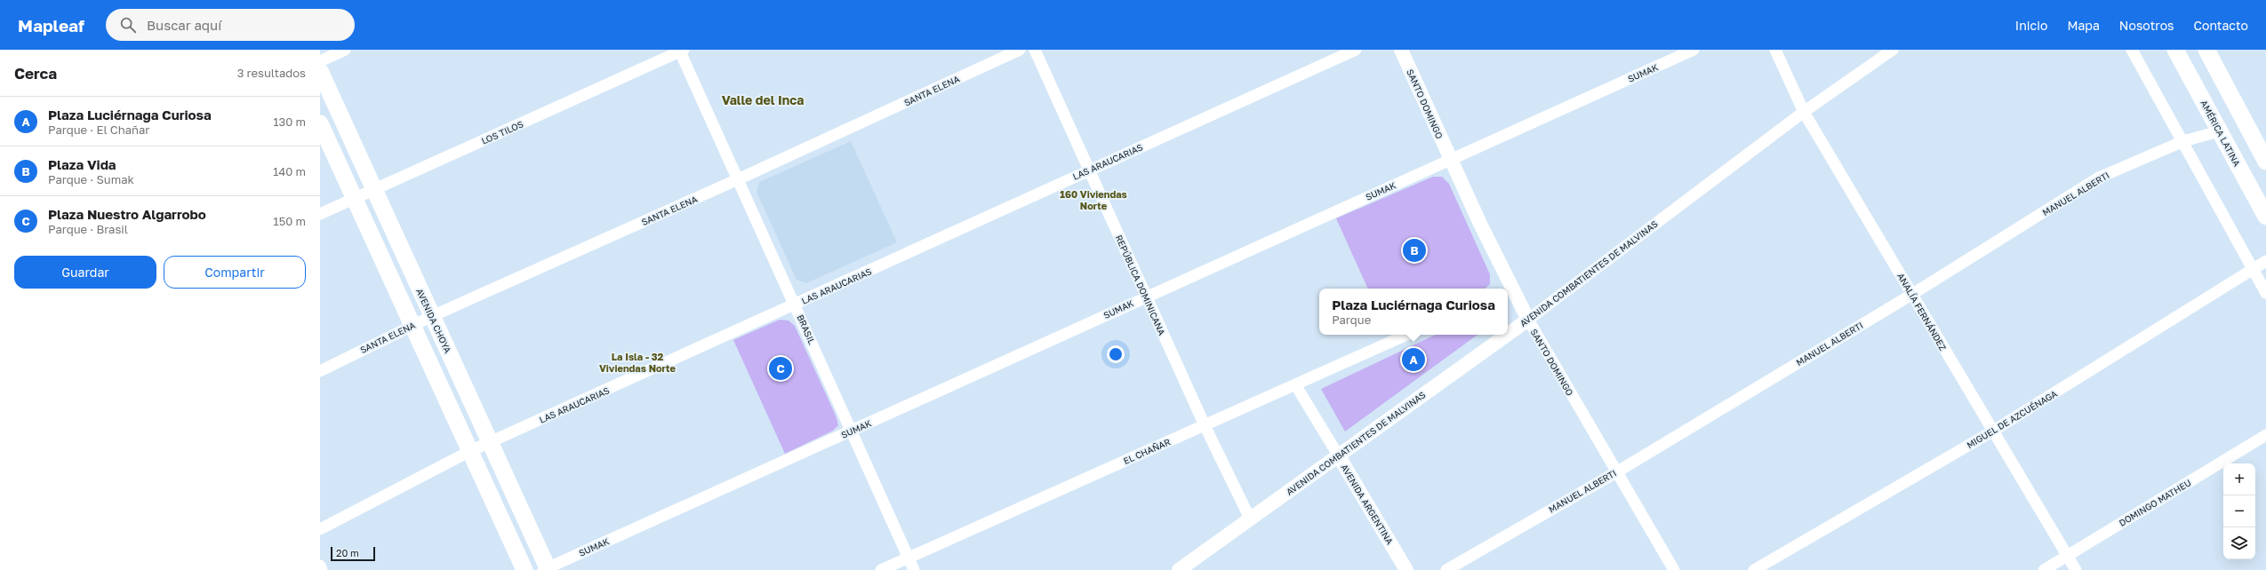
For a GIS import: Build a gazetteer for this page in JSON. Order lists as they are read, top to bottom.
{
  "streets": {
    "main road": ["AMÉRICA LATINA", "AVENIDA CHOYA"],
    "street": [
      "SUMAK",
      "SANTA ELENA",
      "SANTO DOMINGO",
      "LOS TILOS",
      "LAS ARAUCARIAS",
      "MANUEL ALBERTI",
      "AVENIDA COMBATIENTES DE MALVINAS",
      "REPÚBLICA DOMINICANA",
      "ANALÍA FERNÁNDEZ",
      "BRASIL",
      "MIGUEL DE AZCUÉNAGA",
      "EL CHAÑAR",
      "DOMINGO MATHEU",
      "AVENIDA ARGENTINA"
    ]
  },
  "crossings": [
    ["SUMAK", "SANTO DOMINGO"],
    ["SUMAK", "REPÚBLICA DOMINICANA"],
    ["SUMAK", "AVENIDA CHOYA"],
    ["SUMAK", "BRASIL"],
    ["SANTA ELENA", "AVENIDA CHOYA"],
    ["SANTA ELENA", "BRASIL"],
    ["SANTO DOMINGO", "MANUEL ALBERTI"],
    ["SANTO DOMINGO", "AVENIDA COMBATIENTES DE MALVINAS"],
    ["LOS TILOS", "AVENIDA CHOYA"],
    ["LOS TILOS", "BRASIL"],
    ["AMÉRICA LATINA", "MANUEL ALBERTI"],
    ["LAS ARAUCARIAS", "REPÚBLICA DOMINICANA"],
    ["LAS ARAUCARIAS", "AVENIDA CHOYA"],
    ["LAS ARAUCARIAS", "BRASIL"],
    ["MANUEL ALBERTI", "ANALÍA FERNÁNDEZ"],
    ["AVENIDA COMBATIENTES DE MALVINAS", "REPÚBLICA DOMINICANA"],
    ["AVENIDA COMBATIENTES DE MALVINAS", "ANALÍA FERNÁNDEZ"],
    ["AVENIDA COMBATIENTES DE MALVINAS", "AVENIDA ARGENTINA"],
    ["REPÚBLICA DOMINICANA", "EL CHAÑAR"],
    ["ANALÍA FERNÁNDEZ", "MIGUEL DE AZCUÉNAGA"],
    ["ANALÍA FERNÁNDEZ", "DOMINGO MATHEU"],
    ["BRASIL", "EL CHAÑAR"],
    ["EL CHAÑAR", "AVENIDA ARGENTINA"]
  ],
  "districts": ["Valle del Inca", "160 Viviendas Norte", "La Isla - 32 Viviendas Norte"],
  "scale_bar": "20 m",
  "page": {
    "header": "Mapleaf",
    "search": "Buscar aquí",
    "nav": [
      "Inicio",
      "Mapa",
      "Nosotros",
      "Contacto"
    ],
    "heading": ["Cerca", "3 resultados"],
    "list": [
      {
        "mark": "A",
        "name": "Plaza Luciérnaga Curiosa",
        "note": "Parque · El Chañar",
        "value": "130 m"
      },
      {
        "mark": "B",
        "name": "Plaza Vida",
        "note": "Parque · Sumak",
        "value": "140 m"
      },
      {
        "mark": "C",
        "name": "Plaza Nuestro Algarrobo",
        "note": "Parque · Brasil",
        "value": "150 m"
      }
    ],
    "pins": ["B", "A", "C"],
    "buttons": ["Guardar", "Compartir"],
    "popup": ["Plaza Luciérnaga Curiosa", "Parque"],
    "map_buttons": ["+", "−"],
    "scale": "20 m"
  }
}
